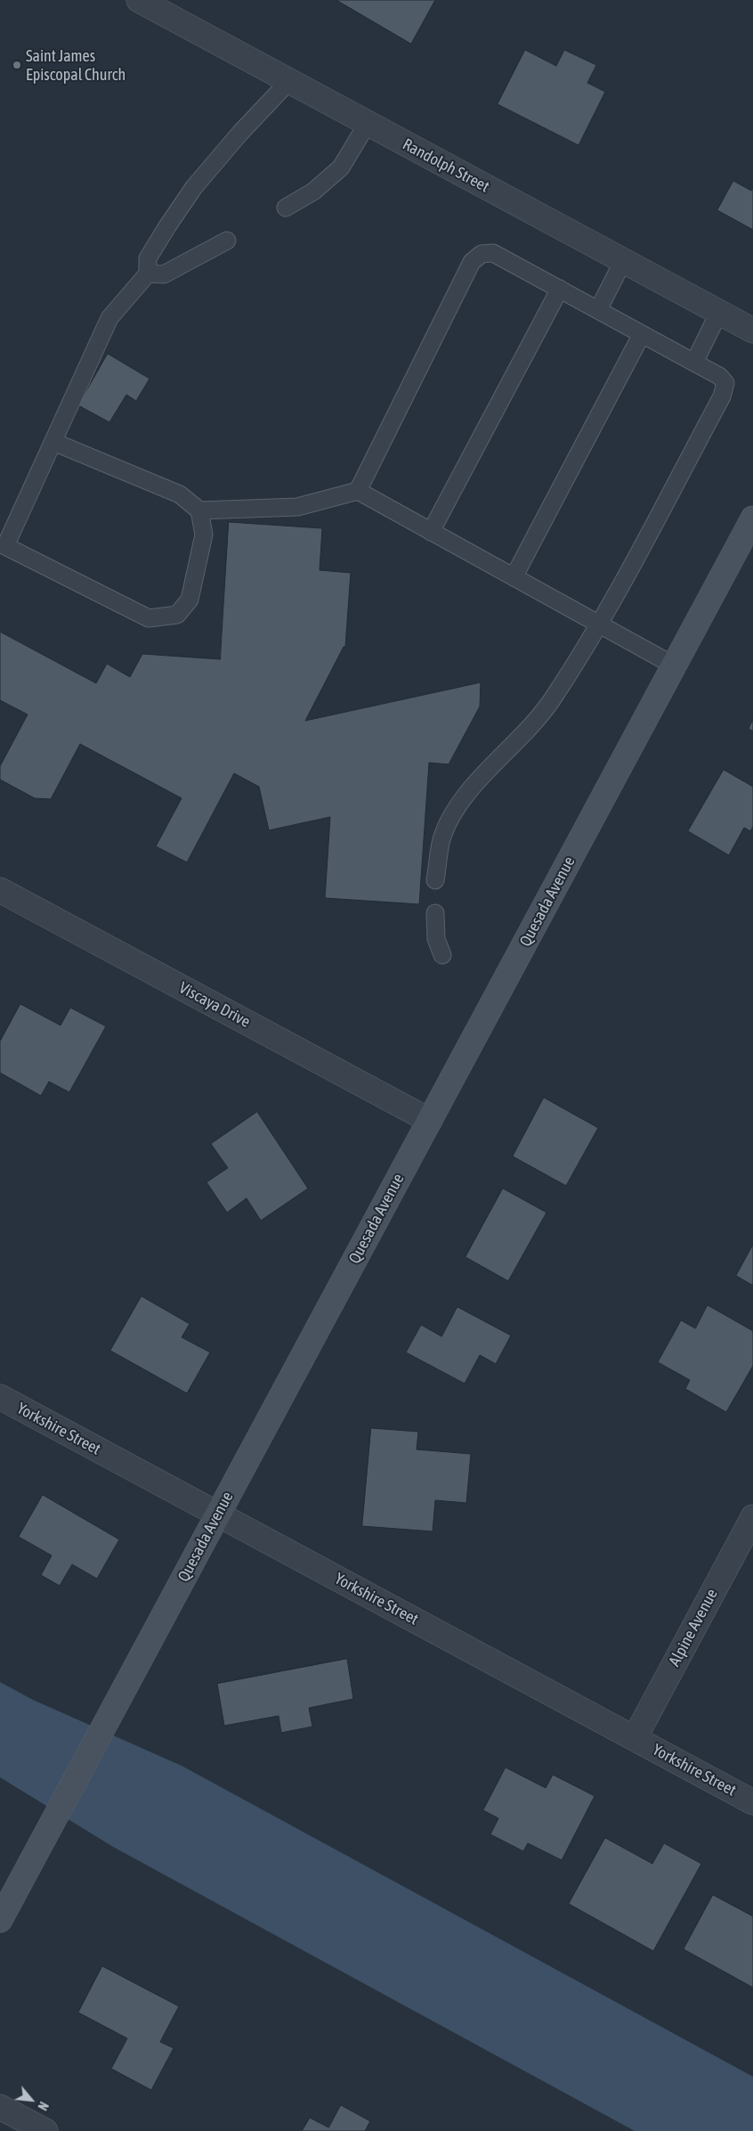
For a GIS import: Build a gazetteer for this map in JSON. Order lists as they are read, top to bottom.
{
  "streets": {
    "street": [
      "Randolph Street",
      "Quesada Avenue",
      "Viscaya Drive",
      "Yorkshire Street",
      "Alpine Avenue"
    ]
  },
  "crossings": [
    ["Quesada Avenue", "Viscaya Drive"],
    ["Quesada Avenue", "Yorkshire Street"],
    ["Yorkshire Street", "Alpine Avenue"]
  ],
  "places": ["Saint James Episcopal Church"],
  "north": "bottom right"
}
